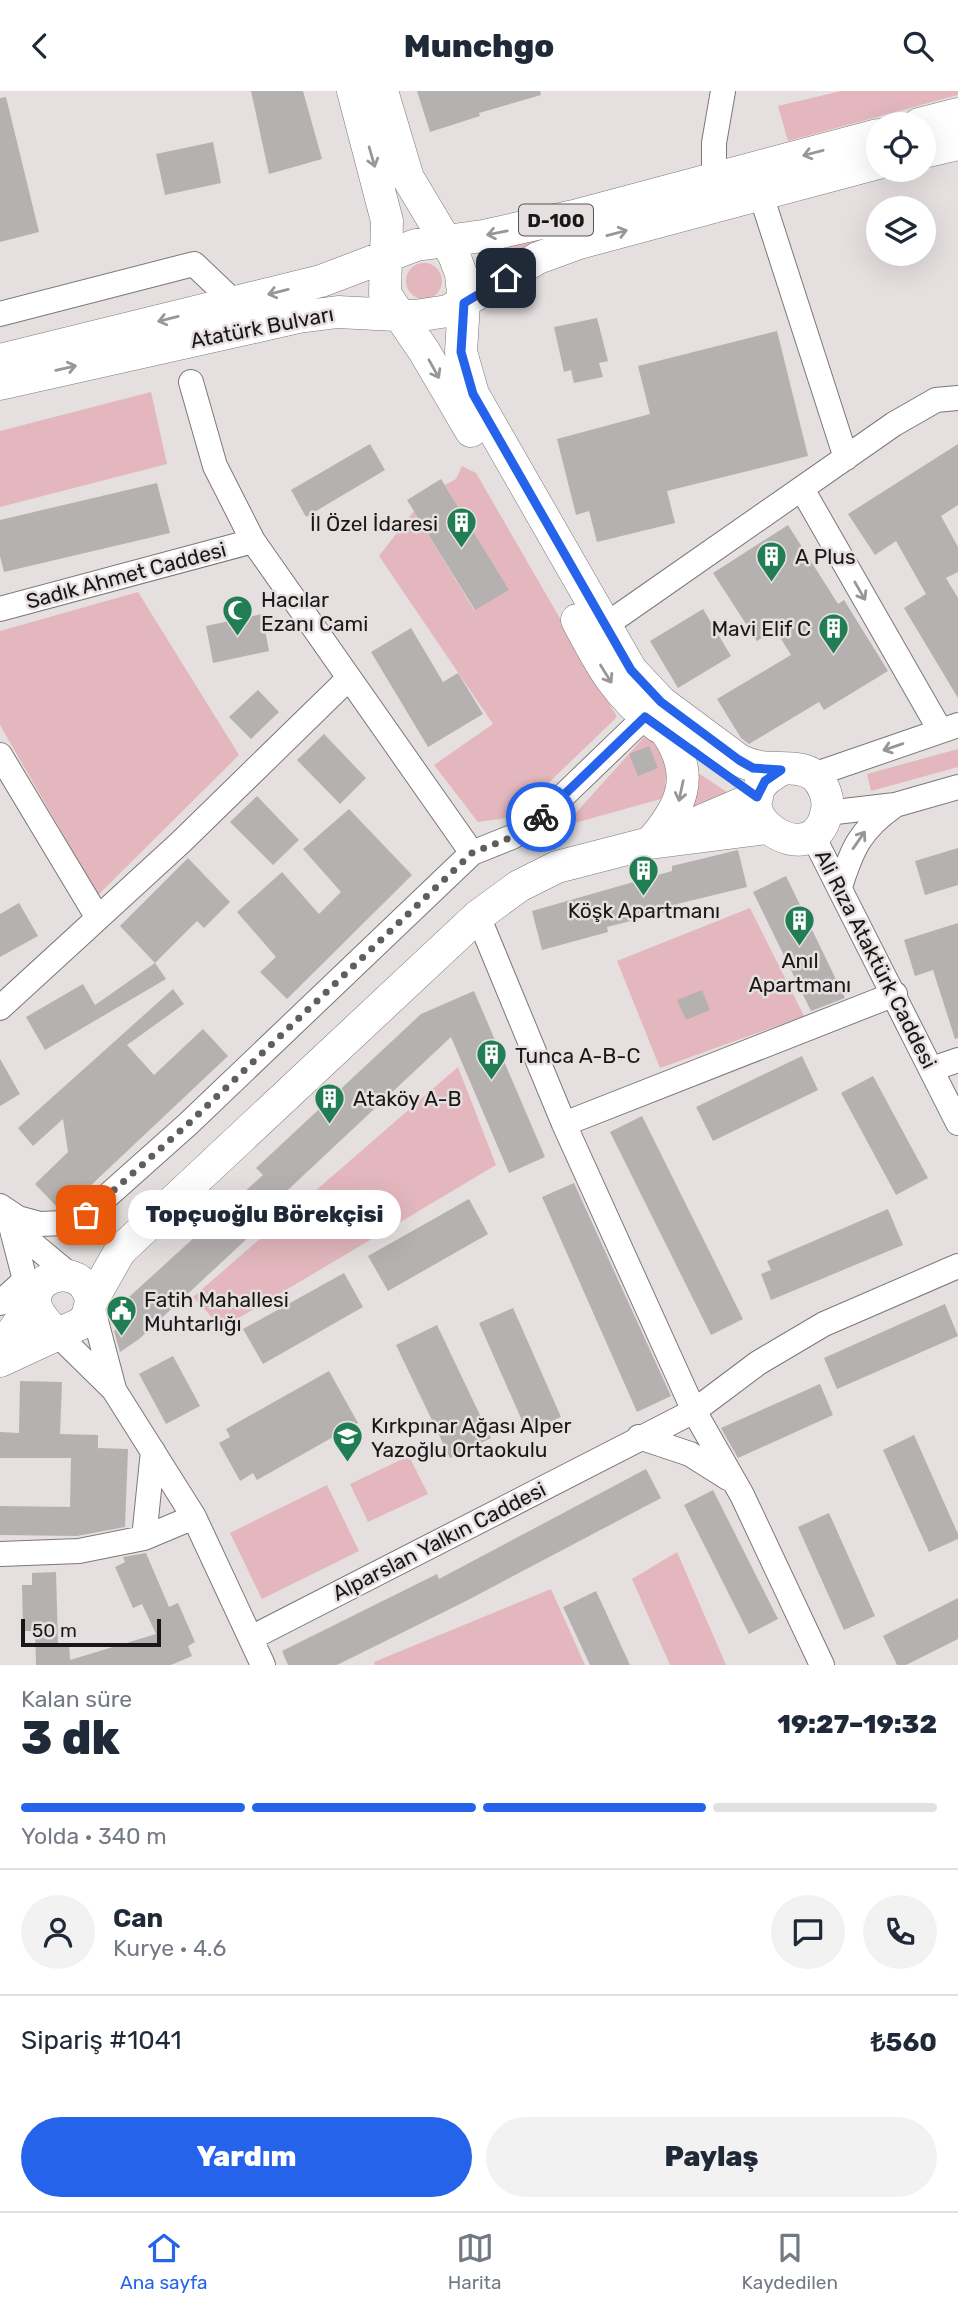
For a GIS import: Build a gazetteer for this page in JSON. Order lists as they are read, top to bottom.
{
  "streets": {
    "main road": ["D-100", "Atatürk Bulvarı"],
    "street": ["Sadık Ahmet Caddesi", "Ali Rıza Ataktürk Caddesi", "Alparslan Yalkın Caddesi"]
  },
  "places": {
    "building": [
      "İl Özel İdaresi",
      "A Plus",
      "Mavi Elif C",
      "Köşk Apartmanı",
      "Anıl Apartmanı",
      "Tunca A-B-C",
      "Ataköy A-B"
    ],
    "mosque": ["Hacılar Ezanı Cami"],
    "other": ["Topçuoğlu Börekçisi"],
    "public building": ["Fatih Mahallesi Muhtarlığı"],
    "school or university": ["Kırkpınar Ağası Alper Yazoğlu Ortaokulu"]
  },
  "scale_bar": "50 m",
  "page": {
    "header": "Munchgo",
    "bubble": "Topçuoğlu Börekçisi",
    "scale": "50 m",
    "heading": ["3 dk", "Kalan süre", "19:27–19:32"],
    "panel": [
      "Can",
      "Kurye · 4.6",
      "Sipariş #1041",
      "₺560"
    ],
    "bar": "Yolda · 340 m",
    "buttons": ["Yardım", "Paylaş"],
    "tabs": ["Ana sayfa", "Harita", "Kaydedilen"]
  }
}
